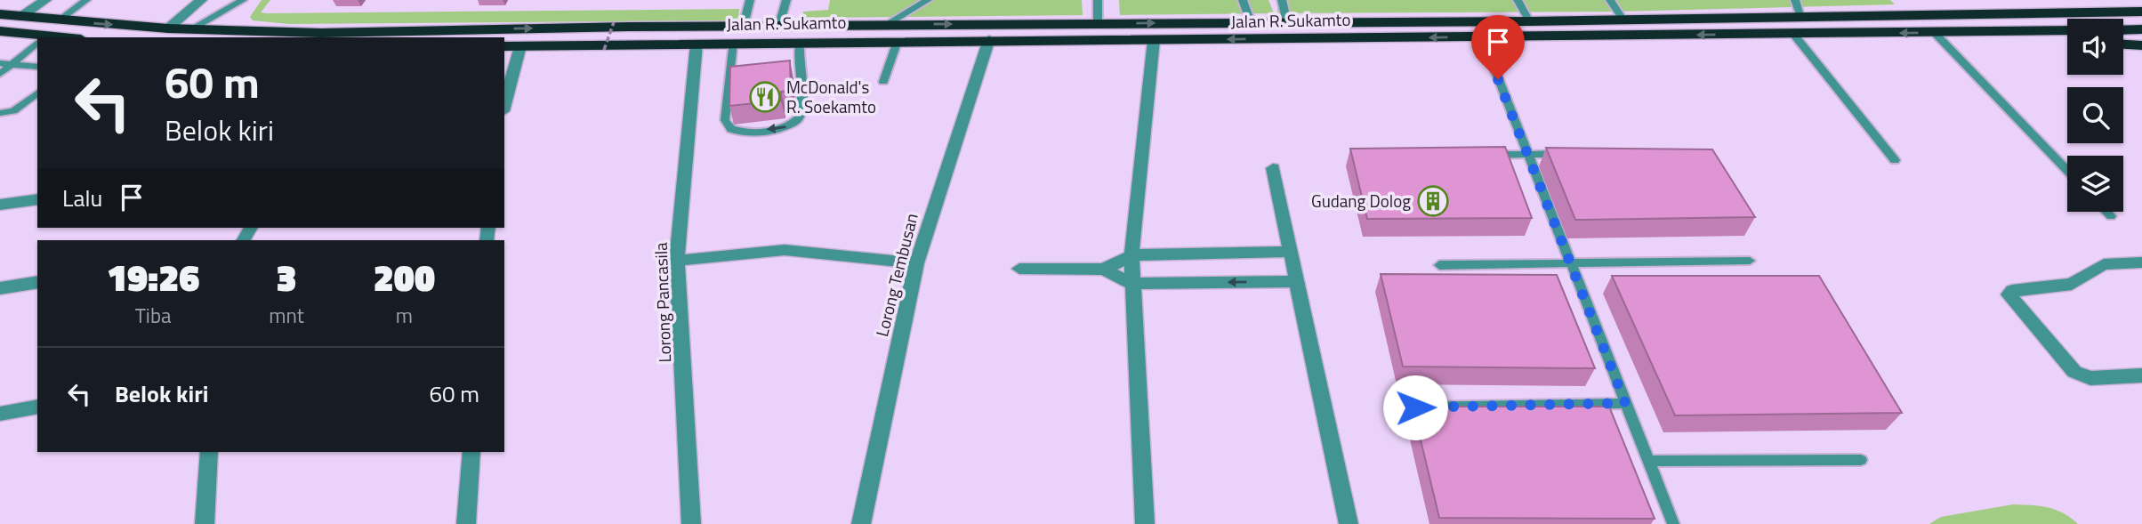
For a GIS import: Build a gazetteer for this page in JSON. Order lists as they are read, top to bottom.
{
  "streets": {
    "highway": ["Jalan R. Sukamto"],
    "street": ["Lorong Tembusan", "Lorong Pancasila"]
  },
  "crossings": [
    ["Jalan R. Sukamto", "Lorong Tembusan"],
    ["Jalan R. Sukamto", "Lorong Pancasila"]
  ],
  "places": {
    "restaurant": ["McDonald's R. Soekamto"],
    "building": ["Gudang Dolog"]
  },
  "page": {
    "turn": ["60 m", "Belok kiri"],
    "then": "Lalu",
    "eta": [
      "19:26",
      "Tiba",
      "3",
      "mnt",
      "200",
      "m"
    ],
    "list": [
      {
        "name": "Belok kiri",
        "value": "60 m"
      }
    ]
  }
}
